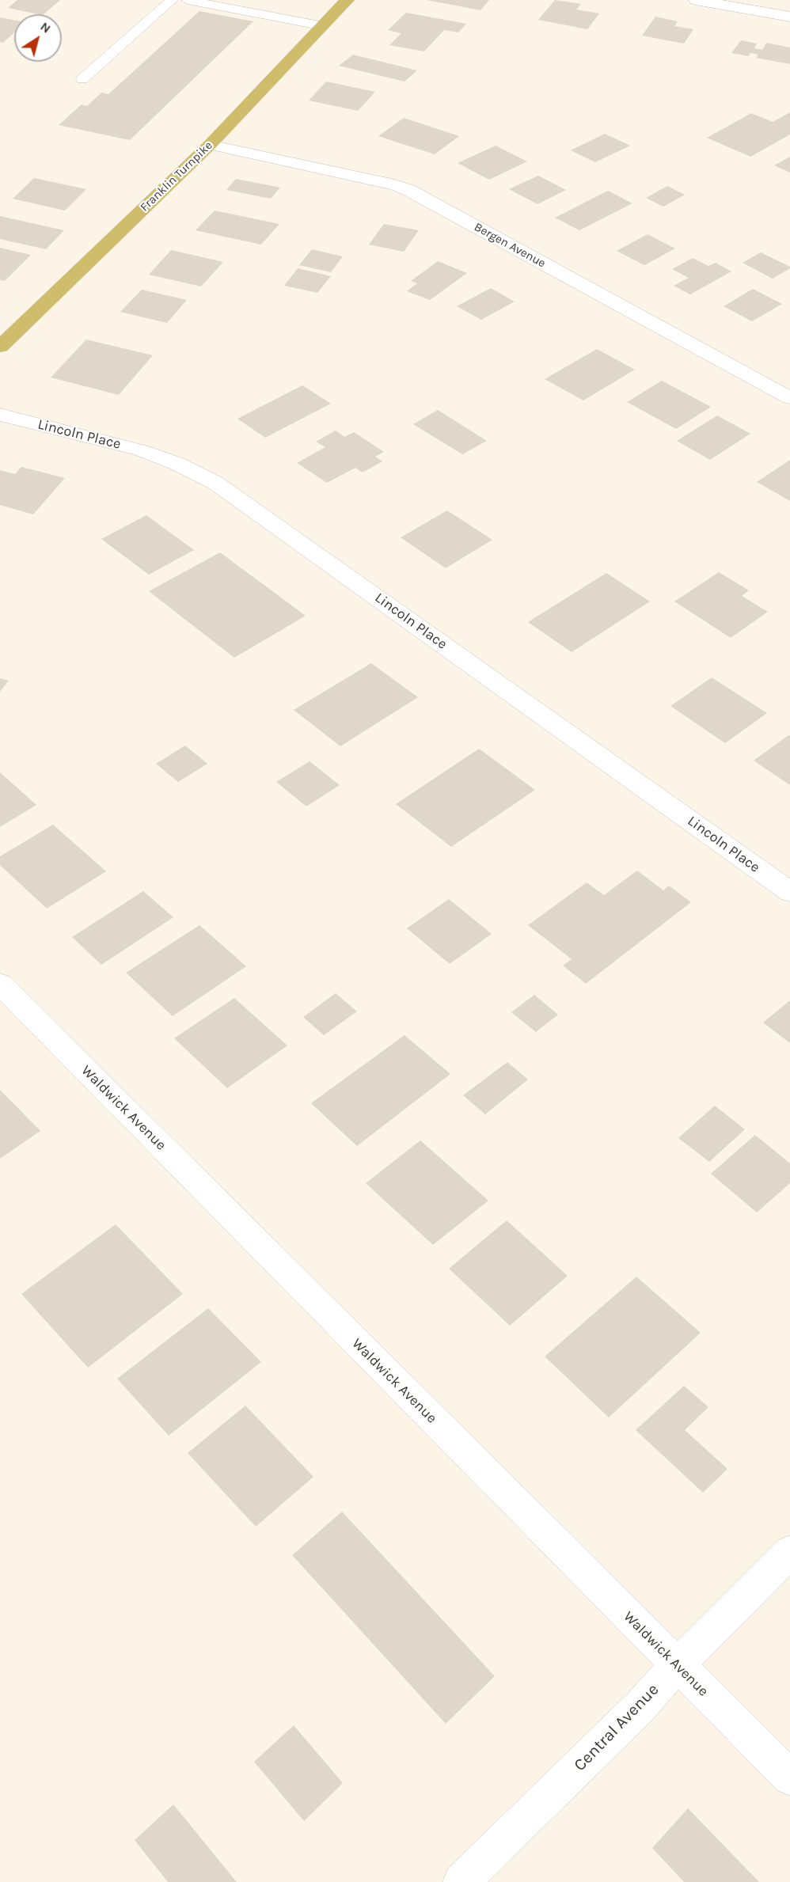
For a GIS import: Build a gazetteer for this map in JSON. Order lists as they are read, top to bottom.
{
  "streets": {
    "main road": ["Franklin Turnpike"],
    "street": [
      "Bergen Avenue",
      "Lincoln Place",
      "Waldwick Avenue",
      "Central Avenue"
    ]
  },
  "crossings": [
    ["Franklin Turnpike", "Bergen Avenue"],
    ["Waldwick Avenue", "Central Avenue"]
  ],
  "north": "top right"
}
